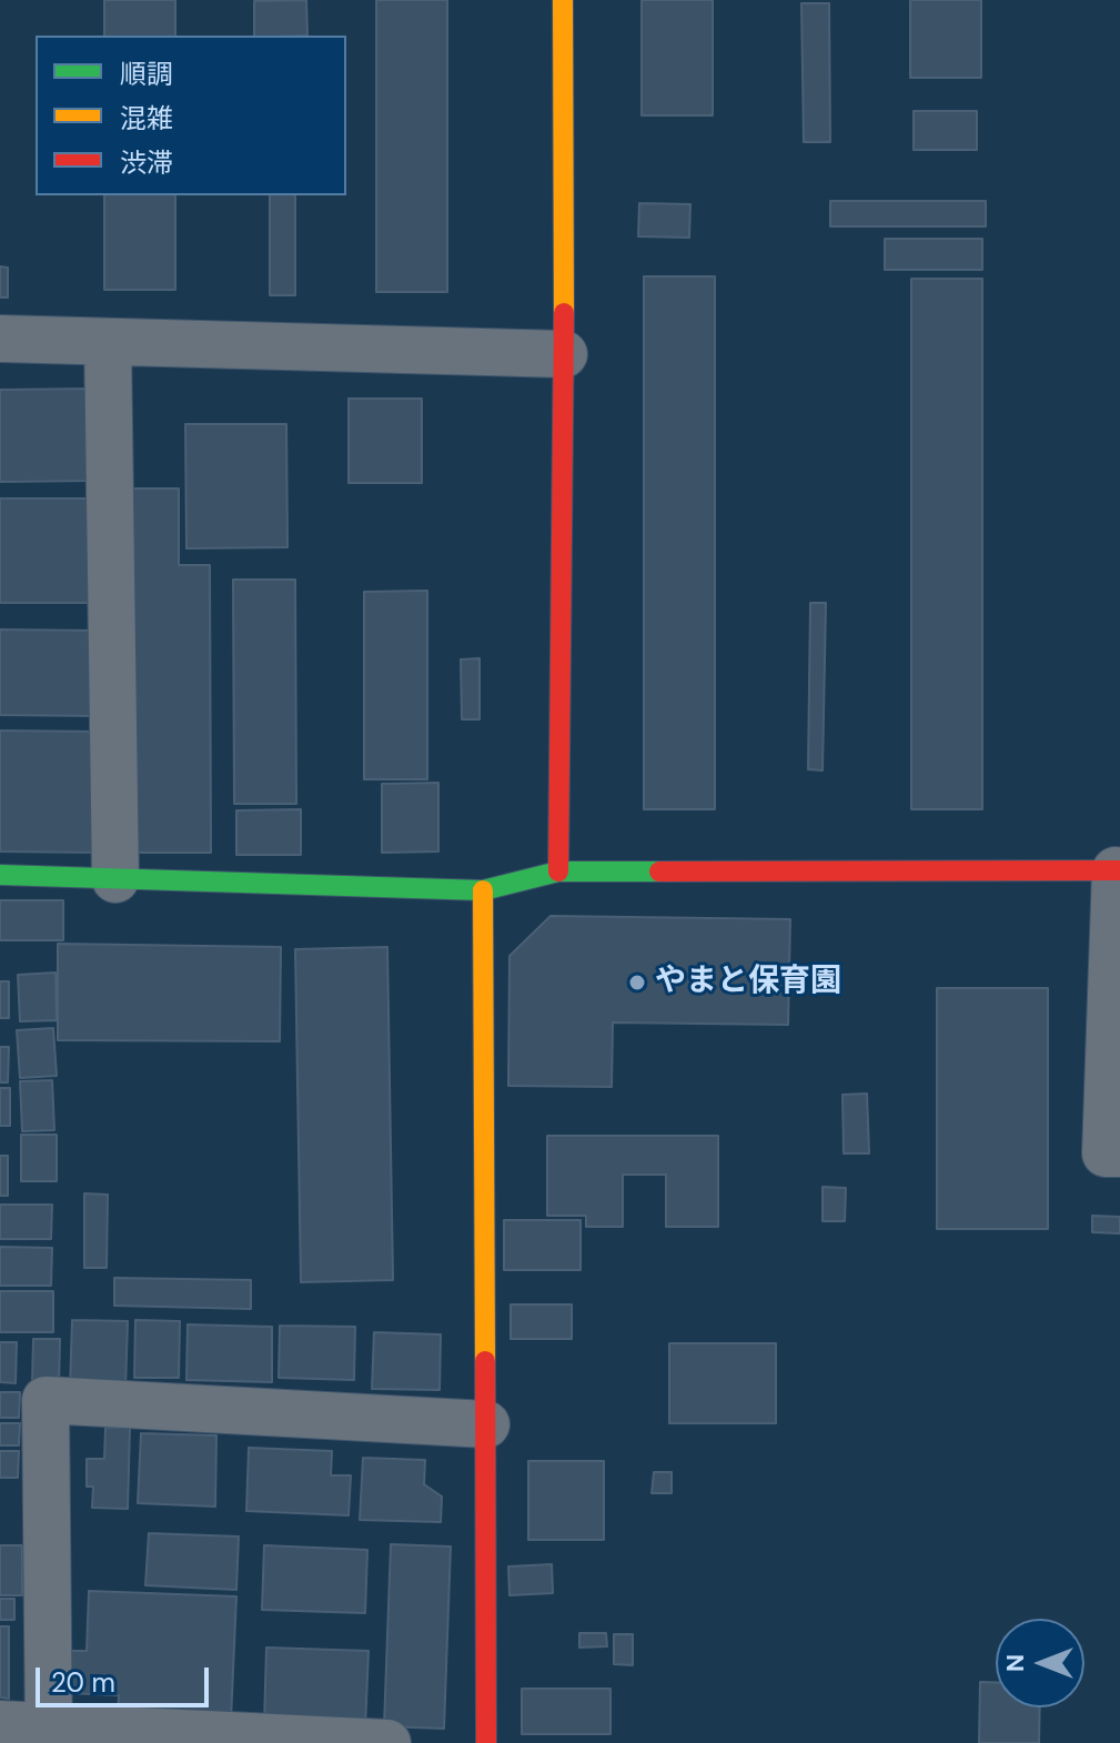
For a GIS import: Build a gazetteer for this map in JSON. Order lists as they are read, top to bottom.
{
  "places": ["やまと保育園"],
  "legend": ["順調", "混雑", "渋滞"],
  "scale_bar": "20 m",
  "north": "left"
}
